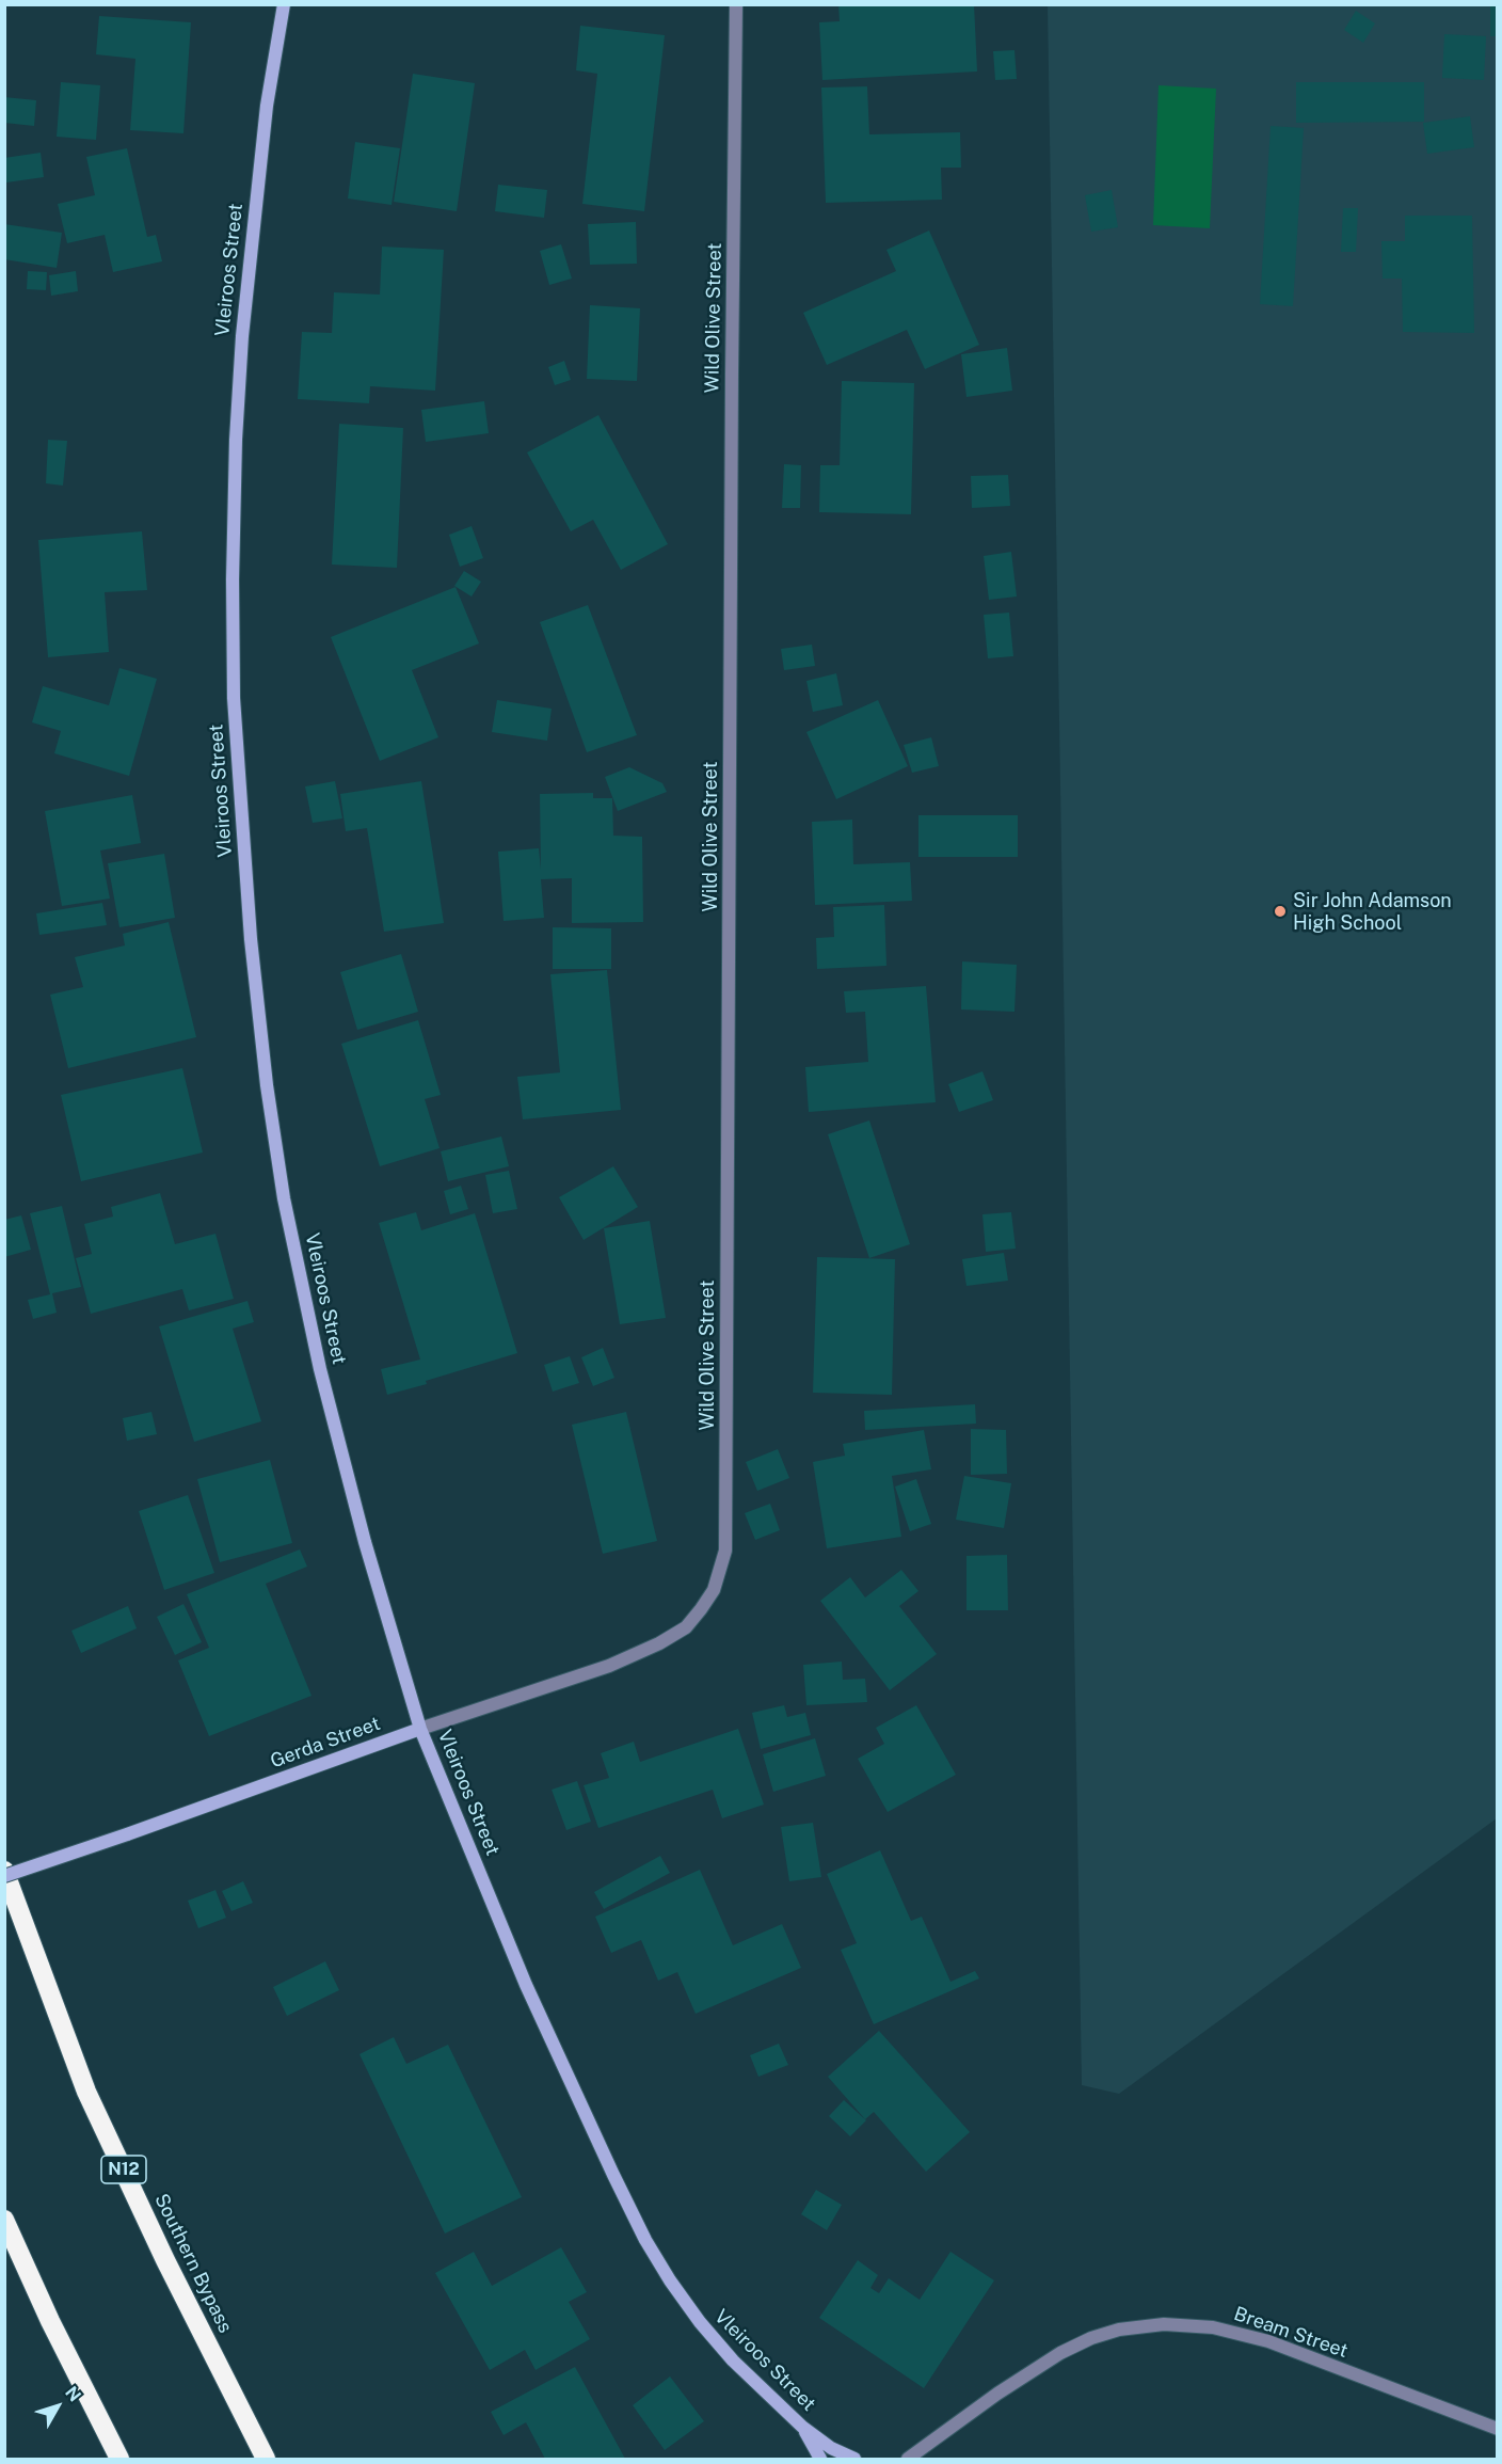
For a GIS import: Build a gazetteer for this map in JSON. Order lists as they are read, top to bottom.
{
  "streets": {
    "highway": ["N12", "Southern Bypass"],
    "street": [
      "Vleiroos Street",
      "Wild Olive Street",
      "Gerda Street",
      "Bream Street"
    ]
  },
  "crossings": [
    ["Vleiroos Street", "Gerda Street"],
    ["Wild Olive Street", "Gerda Street"]
  ],
  "places": ["Sir John Adamson High School"],
  "north": "top right"
}
